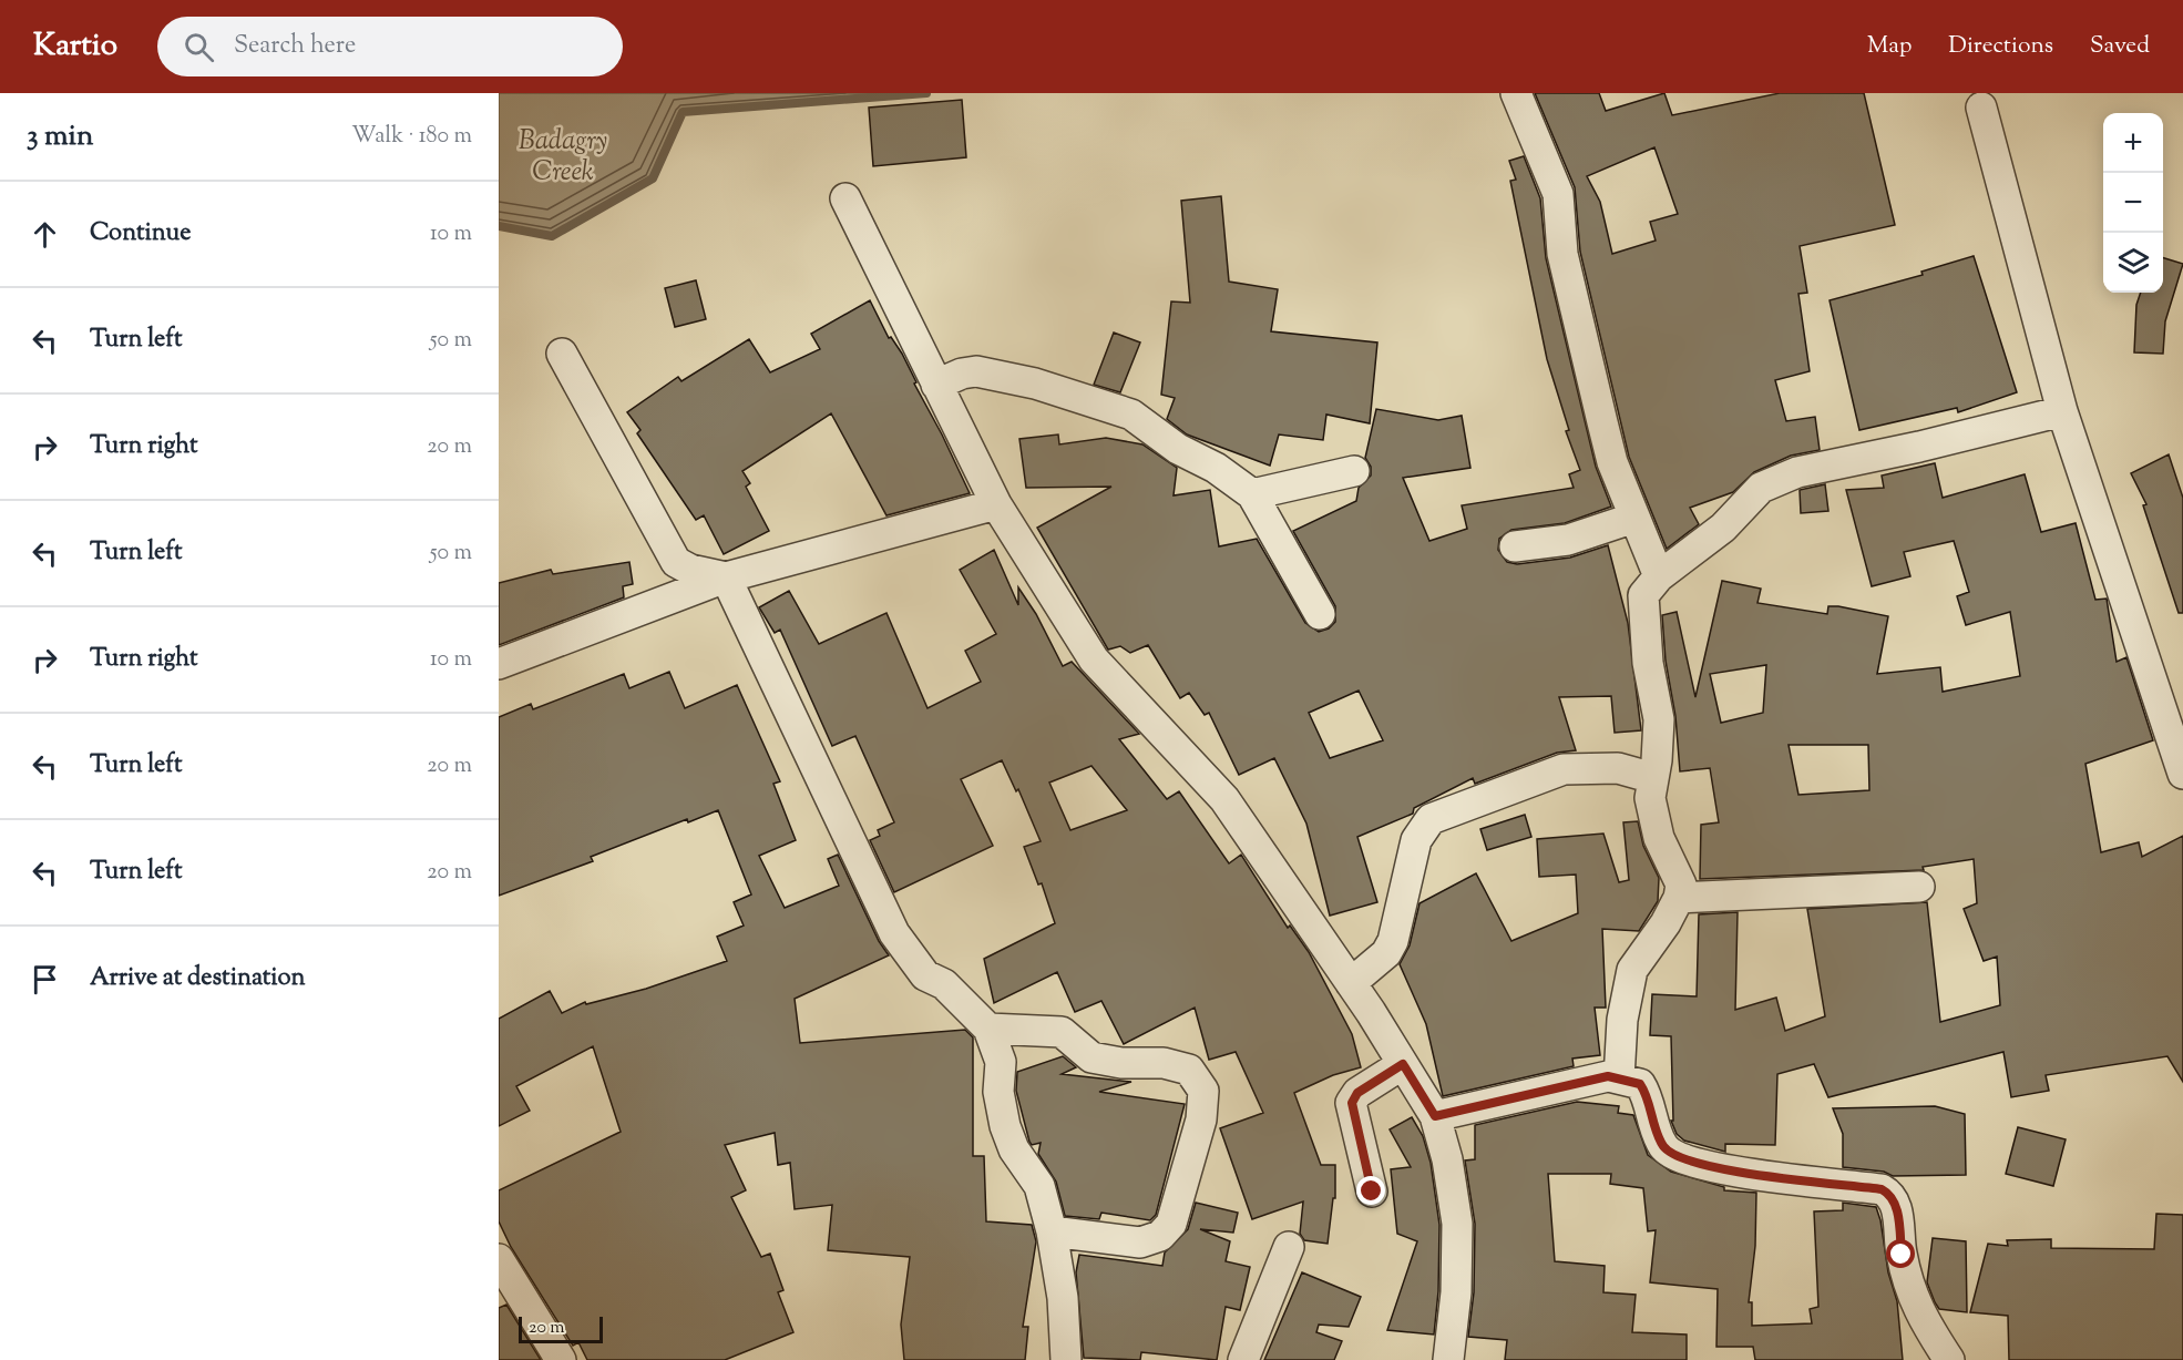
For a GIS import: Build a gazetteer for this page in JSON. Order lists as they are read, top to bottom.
{
  "water": ["Badagry Creek"],
  "scale_bar": "20 m",
  "page": {
    "header": "Kartio",
    "search": "Search here",
    "nav": ["Map", "Directions", "Saved"],
    "heading": ["3 min", "Walk · 180 m"],
    "map_buttons": ["+", "−"],
    "list": [
      ["Continue", "10 m"],
      ["Turn left", "50 m"],
      ["Turn right", "20 m"],
      ["Turn left", "50 m"],
      ["Turn right", "10 m"],
      ["Turn left", "20 m"],
      ["Turn left", "20 m"],
      "Arrive at destination"
    ],
    "scale": "20 m"
  }
}
